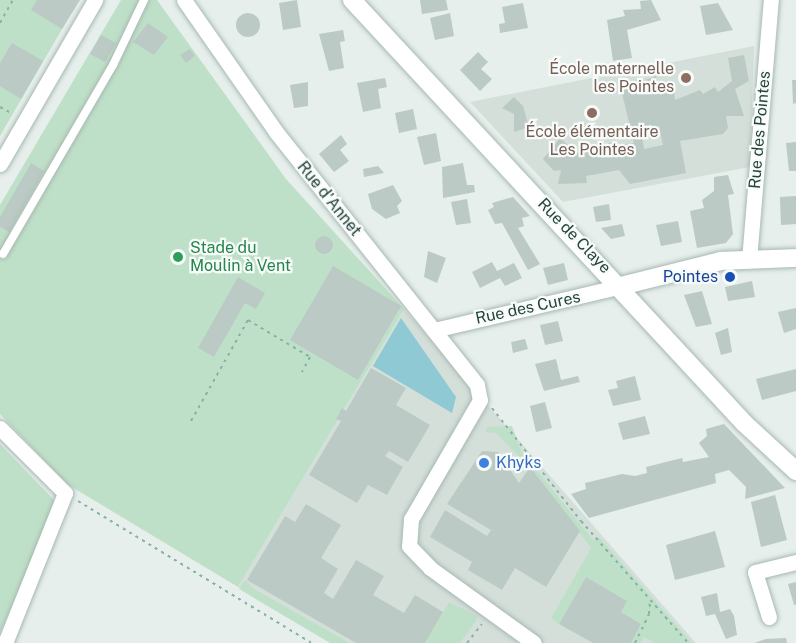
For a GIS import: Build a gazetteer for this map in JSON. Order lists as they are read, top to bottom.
{
  "streets": {
    "street": [
      "Rue des Pointes",
      "Rue d'Annet",
      "Rue de Claye",
      "Rue des Cures"
    ]
  },
  "crossings": [
    ["Rue d'Annet", "Rue des Cures"],
    ["Rue de Claye", "Rue des Cures"]
  ],
  "places": [
    "École maternelle les Pointes",
    "École élémentaire Les Pointes",
    "Stade du Moulin à Vent",
    "Pointes",
    "Khyks"
  ]
}
